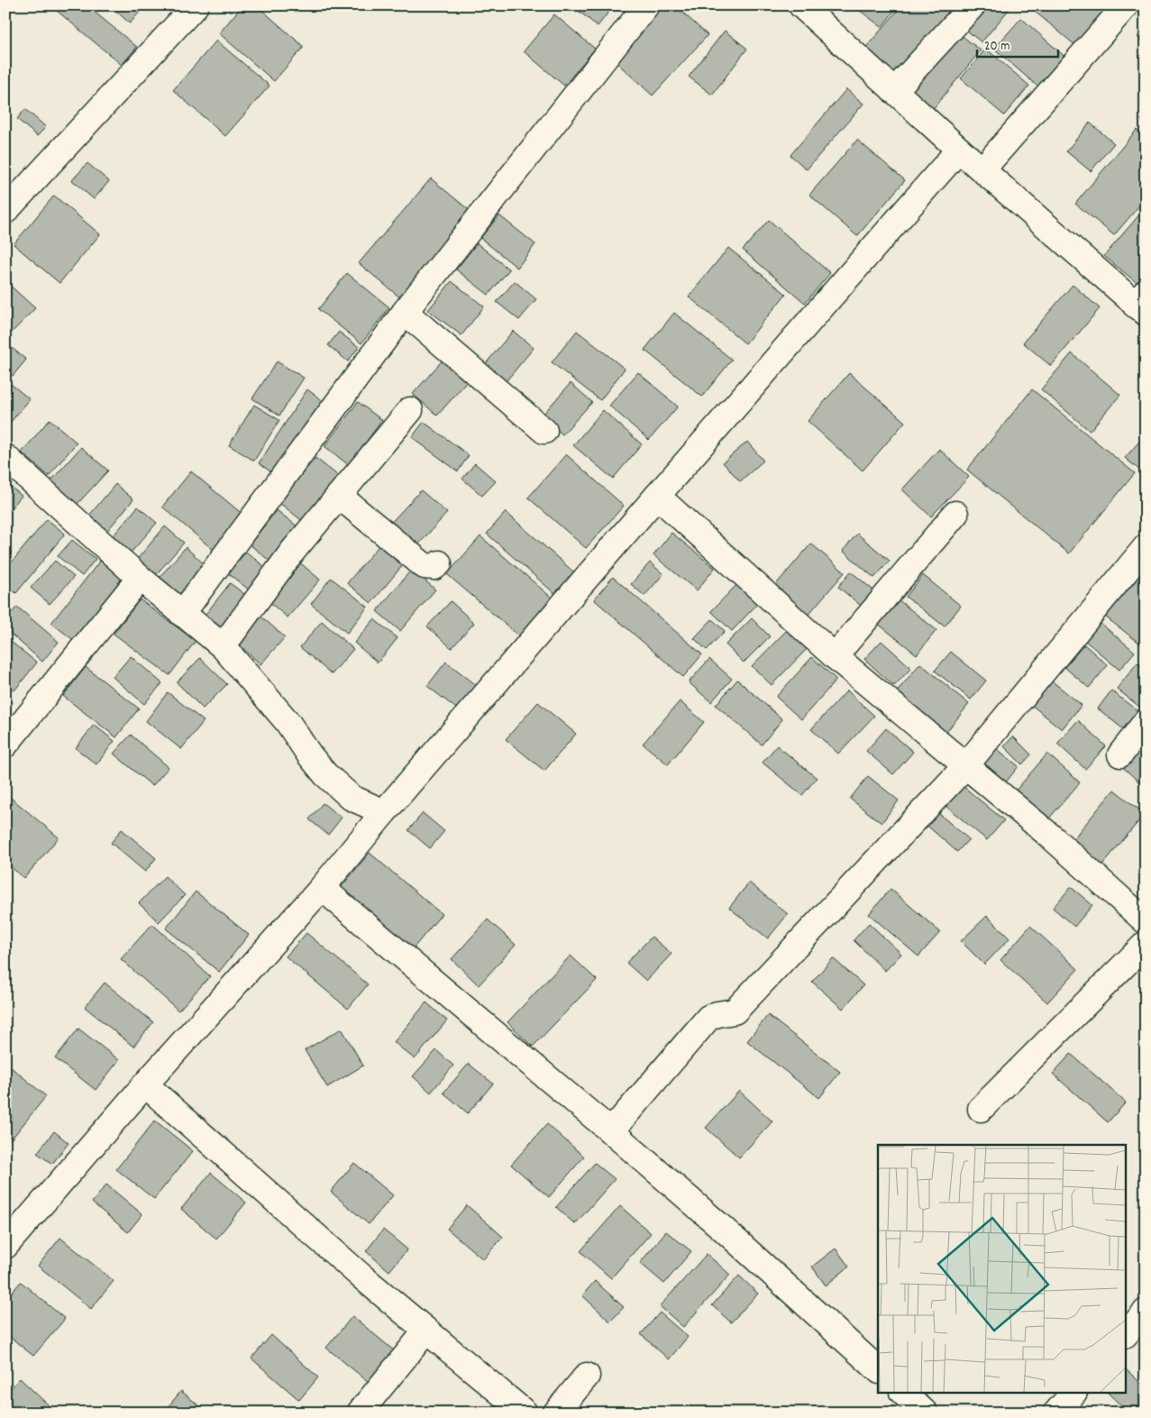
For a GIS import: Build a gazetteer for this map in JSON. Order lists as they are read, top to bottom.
{
  "scale_bar": "20 m"
}
